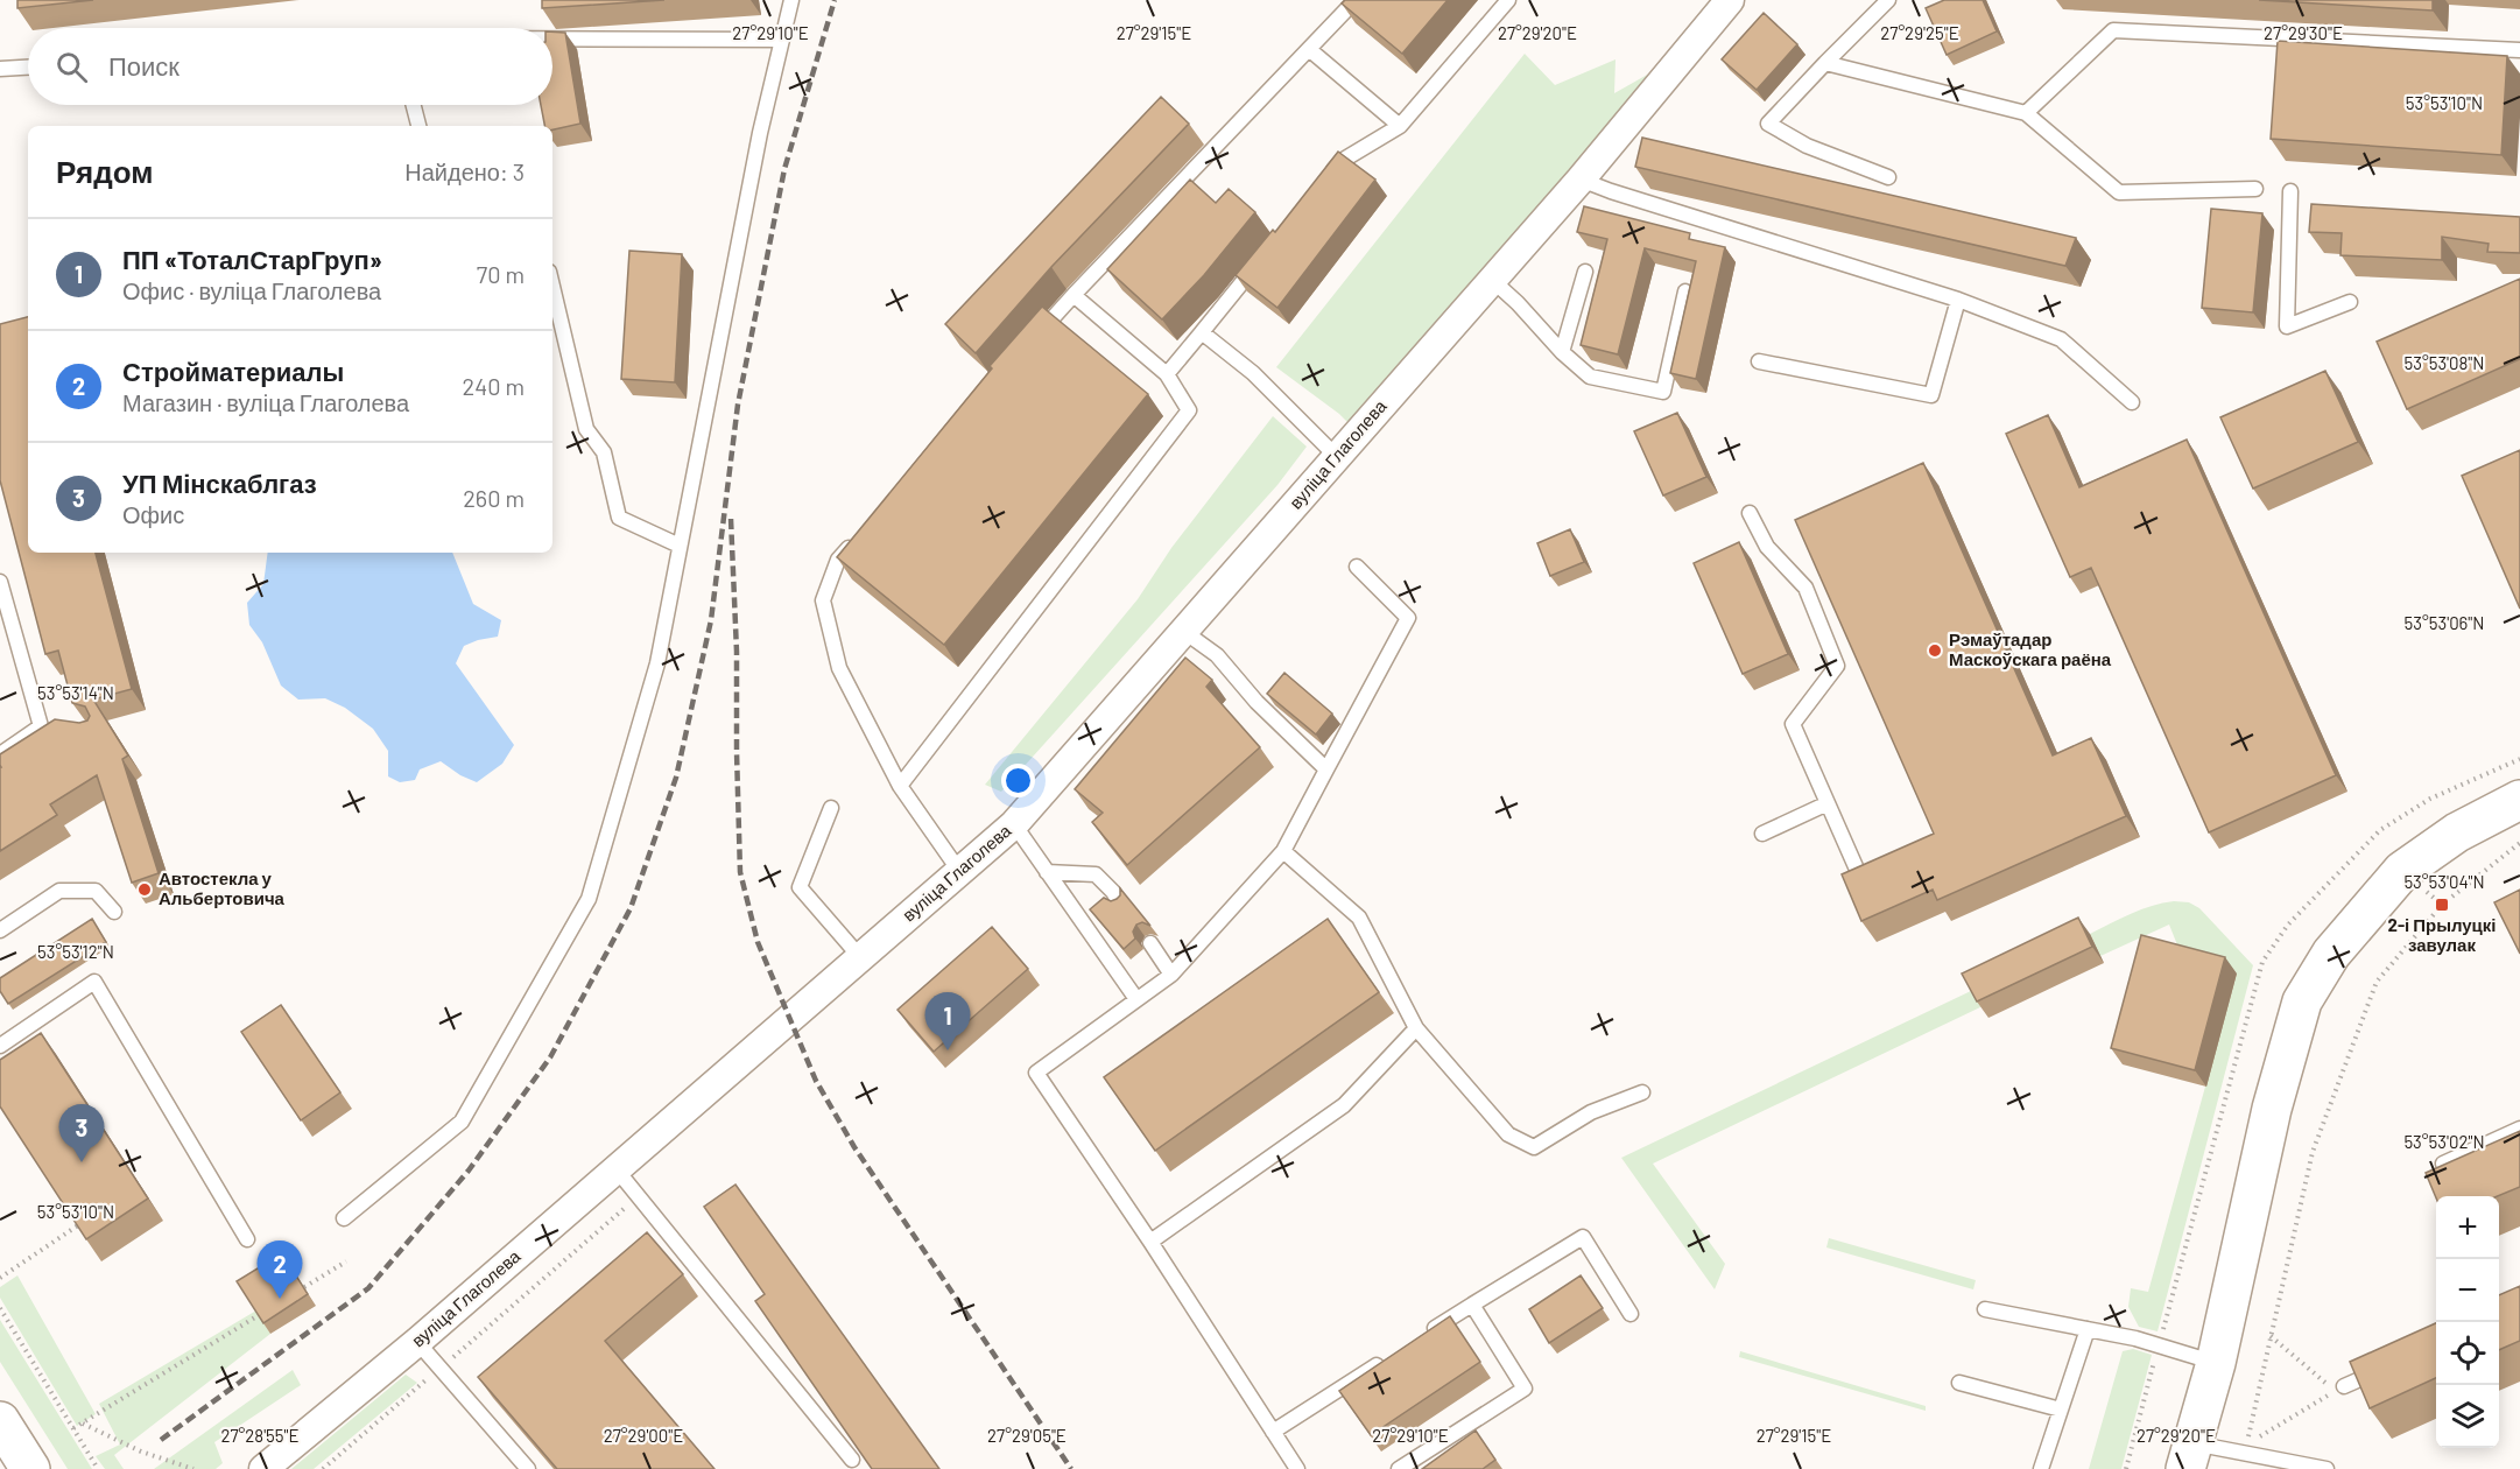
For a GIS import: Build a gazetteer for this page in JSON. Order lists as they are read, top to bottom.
{
  "streets": {
    "street": ["вуліца Глаголева"]
  },
  "places": {
    "other": ["Рэмаўтадар Маскоўскага раёна", "Автостекла у Альбертовича"],
    "transit": ["2-і Прылуцкі завулак"]
  },
  "page": {
    "search": "Поиск",
    "heading": ["Рядом", "Найдено: 3"],
    "list": [
      {
        "mark": "1",
        "name": "ПП «ТоталСтарГруп»",
        "note": "Офис · вуліца Глаголева",
        "value": "70 m"
      },
      {
        "mark": "2",
        "name": "Стройматериалы",
        "note": "Магазин · вуліца Глаголева",
        "value": "240 m"
      },
      {
        "mark": "3",
        "name": "УП Мінскаблгаз",
        "note": "Офис",
        "value": "260 m"
      }
    ],
    "pins": ["1", "3", "2"],
    "map_buttons": ["+", "−"]
  },
  "coordinates": [
    "27°29'20\"E",
    "27°29'30\"E",
    "27°29'10\"E",
    "27°29'15\"E",
    "27°29'25\"E",
    "53°53'10\"N",
    "53°53'08\"N",
    "53°53'06\"N",
    "53°53'14\"N",
    "53°53'04\"N",
    "53°53'12\"N",
    "53°53'02\"N",
    "27°28'55\"E",
    "27°29'00\"E",
    "27°29'05\"E"
  ]
}
